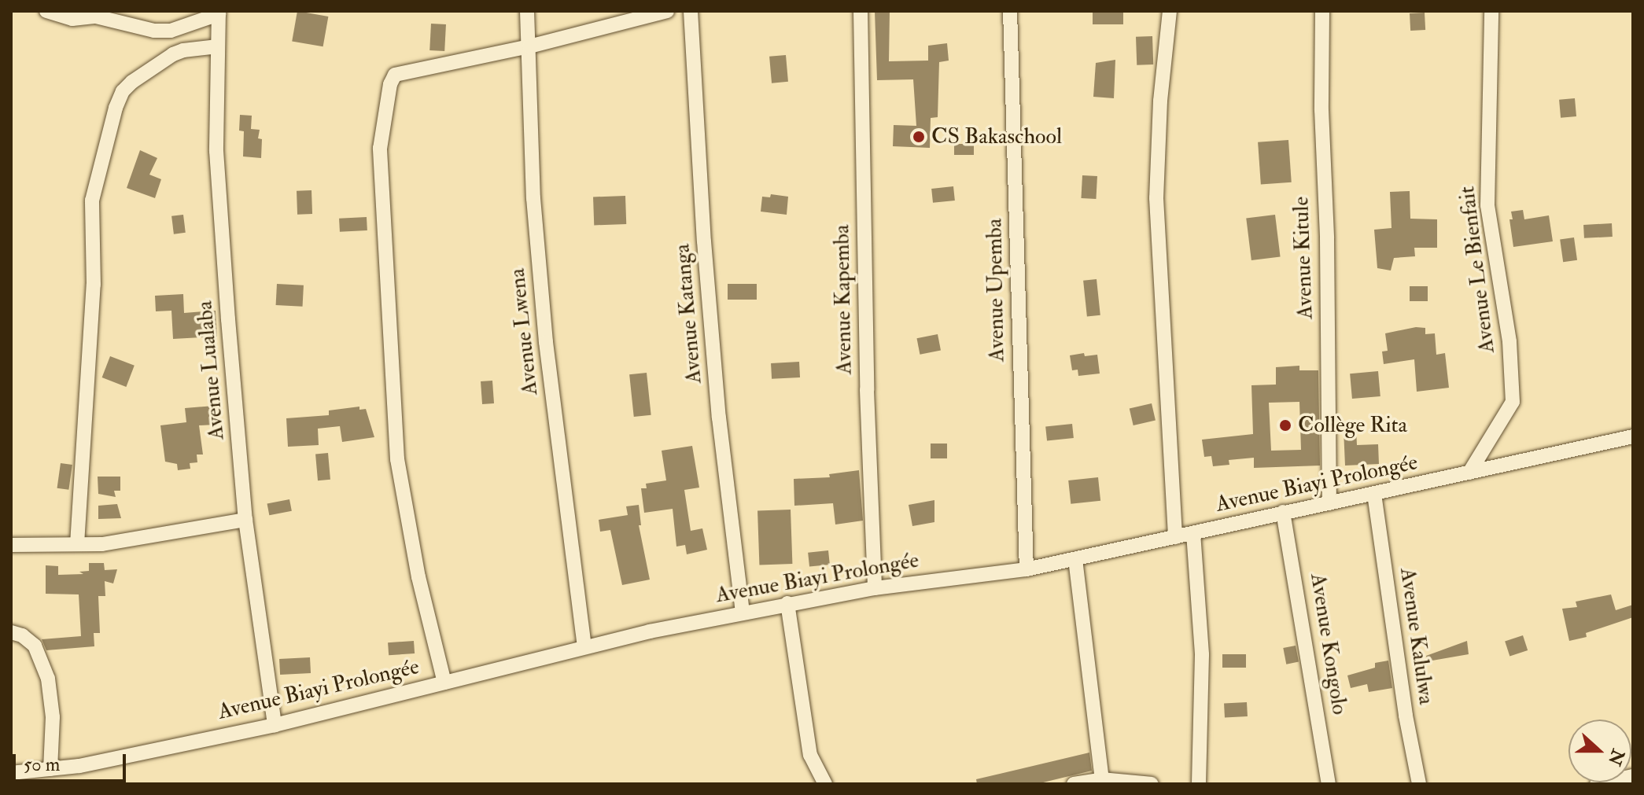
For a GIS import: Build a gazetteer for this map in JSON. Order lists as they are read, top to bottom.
{
  "streets": {
    "street": [
      "Avenue Kitule",
      "Avenue Le Bienfait",
      "Avenue Upemba",
      "Avenue Kapemba",
      "Avenue Katanga",
      "Avenue Lwena",
      "Avenue Lualaba",
      "Avenue Biayi Prolongée",
      "Avenue Kalulwa",
      "Avenue Kongolo"
    ]
  },
  "crossings": [
    ["Avenue Kitule", "Avenue Biayi Prolongée"],
    ["Avenue Le Bienfait", "Avenue Biayi Prolongée"],
    ["Avenue Upemba", "Avenue Biayi Prolongée"],
    ["Avenue Kapemba", "Avenue Biayi Prolongée"],
    ["Avenue Katanga", "Avenue Biayi Prolongée"],
    ["Avenue Lwena", "Avenue Biayi Prolongée"],
    ["Avenue Lualaba", "Avenue Biayi Prolongée"],
    ["Avenue Biayi Prolongée", "Avenue Kalulwa"],
    ["Avenue Biayi Prolongée", "Avenue Kongolo"]
  ],
  "places": ["CS Bakaschool", "Collège Rita"],
  "scale_bar": "50 m",
  "north": "right"
}
